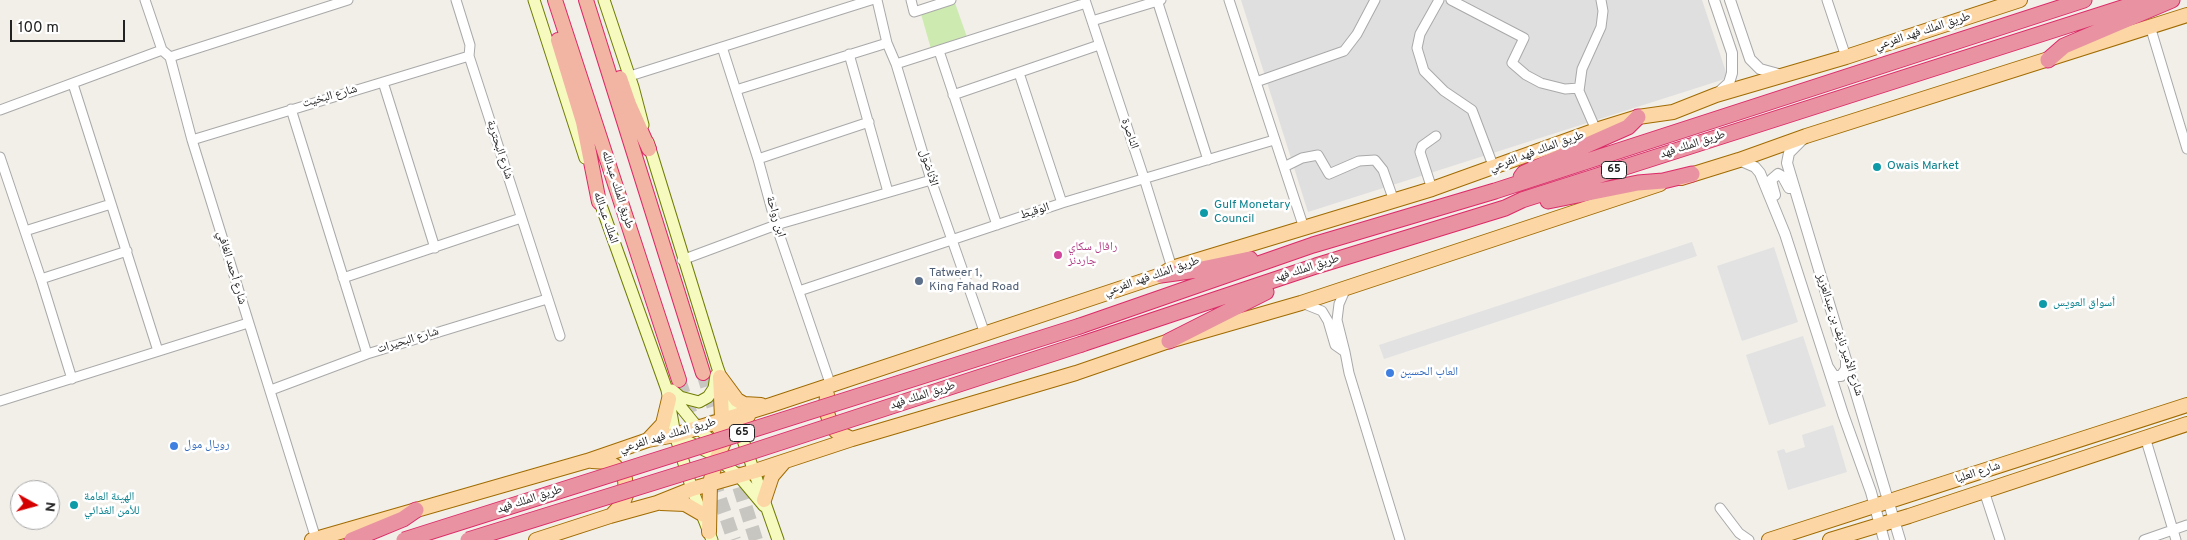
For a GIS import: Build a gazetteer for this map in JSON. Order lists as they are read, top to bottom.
{
  "streets": {
    "highway": ["طريق الملك فهد", "65", "طريق الملك عبدالله"],
    "main road": ["طريق الملك فهد الفرعي", "الملك عبدالله", "شارع العليا"],
    "street": [
      "شارع البخيت",
      "الناصرة",
      "شارع البحترية",
      "الأناضول",
      "الوقيط",
      "ابن رواحة",
      "شارع أحمد الغافي",
      "شارع الأمير نايف بن عبدالعزيز",
      "شارع البحيرات"
    ]
  },
  "crossings": [
    ["طريق الملك فهد الفرعي", "الناصرة"],
    ["طريق الملك فهد الفرعي", "الأناضول"],
    ["طريق الملك فهد الفرعي", "ابن رواحة"],
    ["طريق الملك فهد الفرعي", "الملك عبدالله"],
    ["طريق الملك فهد الفرعي", "شارع أحمد الغافي"],
    ["شارع البخيت", "شارع البحترية"],
    ["شارع البخيت", "شارع أحمد الغافي"],
    ["الناصرة", "الوقيط"],
    ["شارع البحترية", "شارع البحيرات"],
    ["الأناضول", "الوقيط"],
    ["الوقيط", "ابن رواحة"],
    ["شارع أحمد الغافي", "شارع البحيرات"],
    ["شارع الأمير نايف بن عبدالعزيز", "شارع العليا"]
  ],
  "places": [
    "Owais Market",
    "Gulf Monetary Council",
    "رافال سكاي جاردنز",
    "Tatweer 1, King Fahad Road",
    "أسواق العويس",
    "العاب الحسين",
    "رويال مول",
    "الهيئة العامة للأمن الغذائي"
  ],
  "scale_bar": "100 m",
  "north": "right"
}
